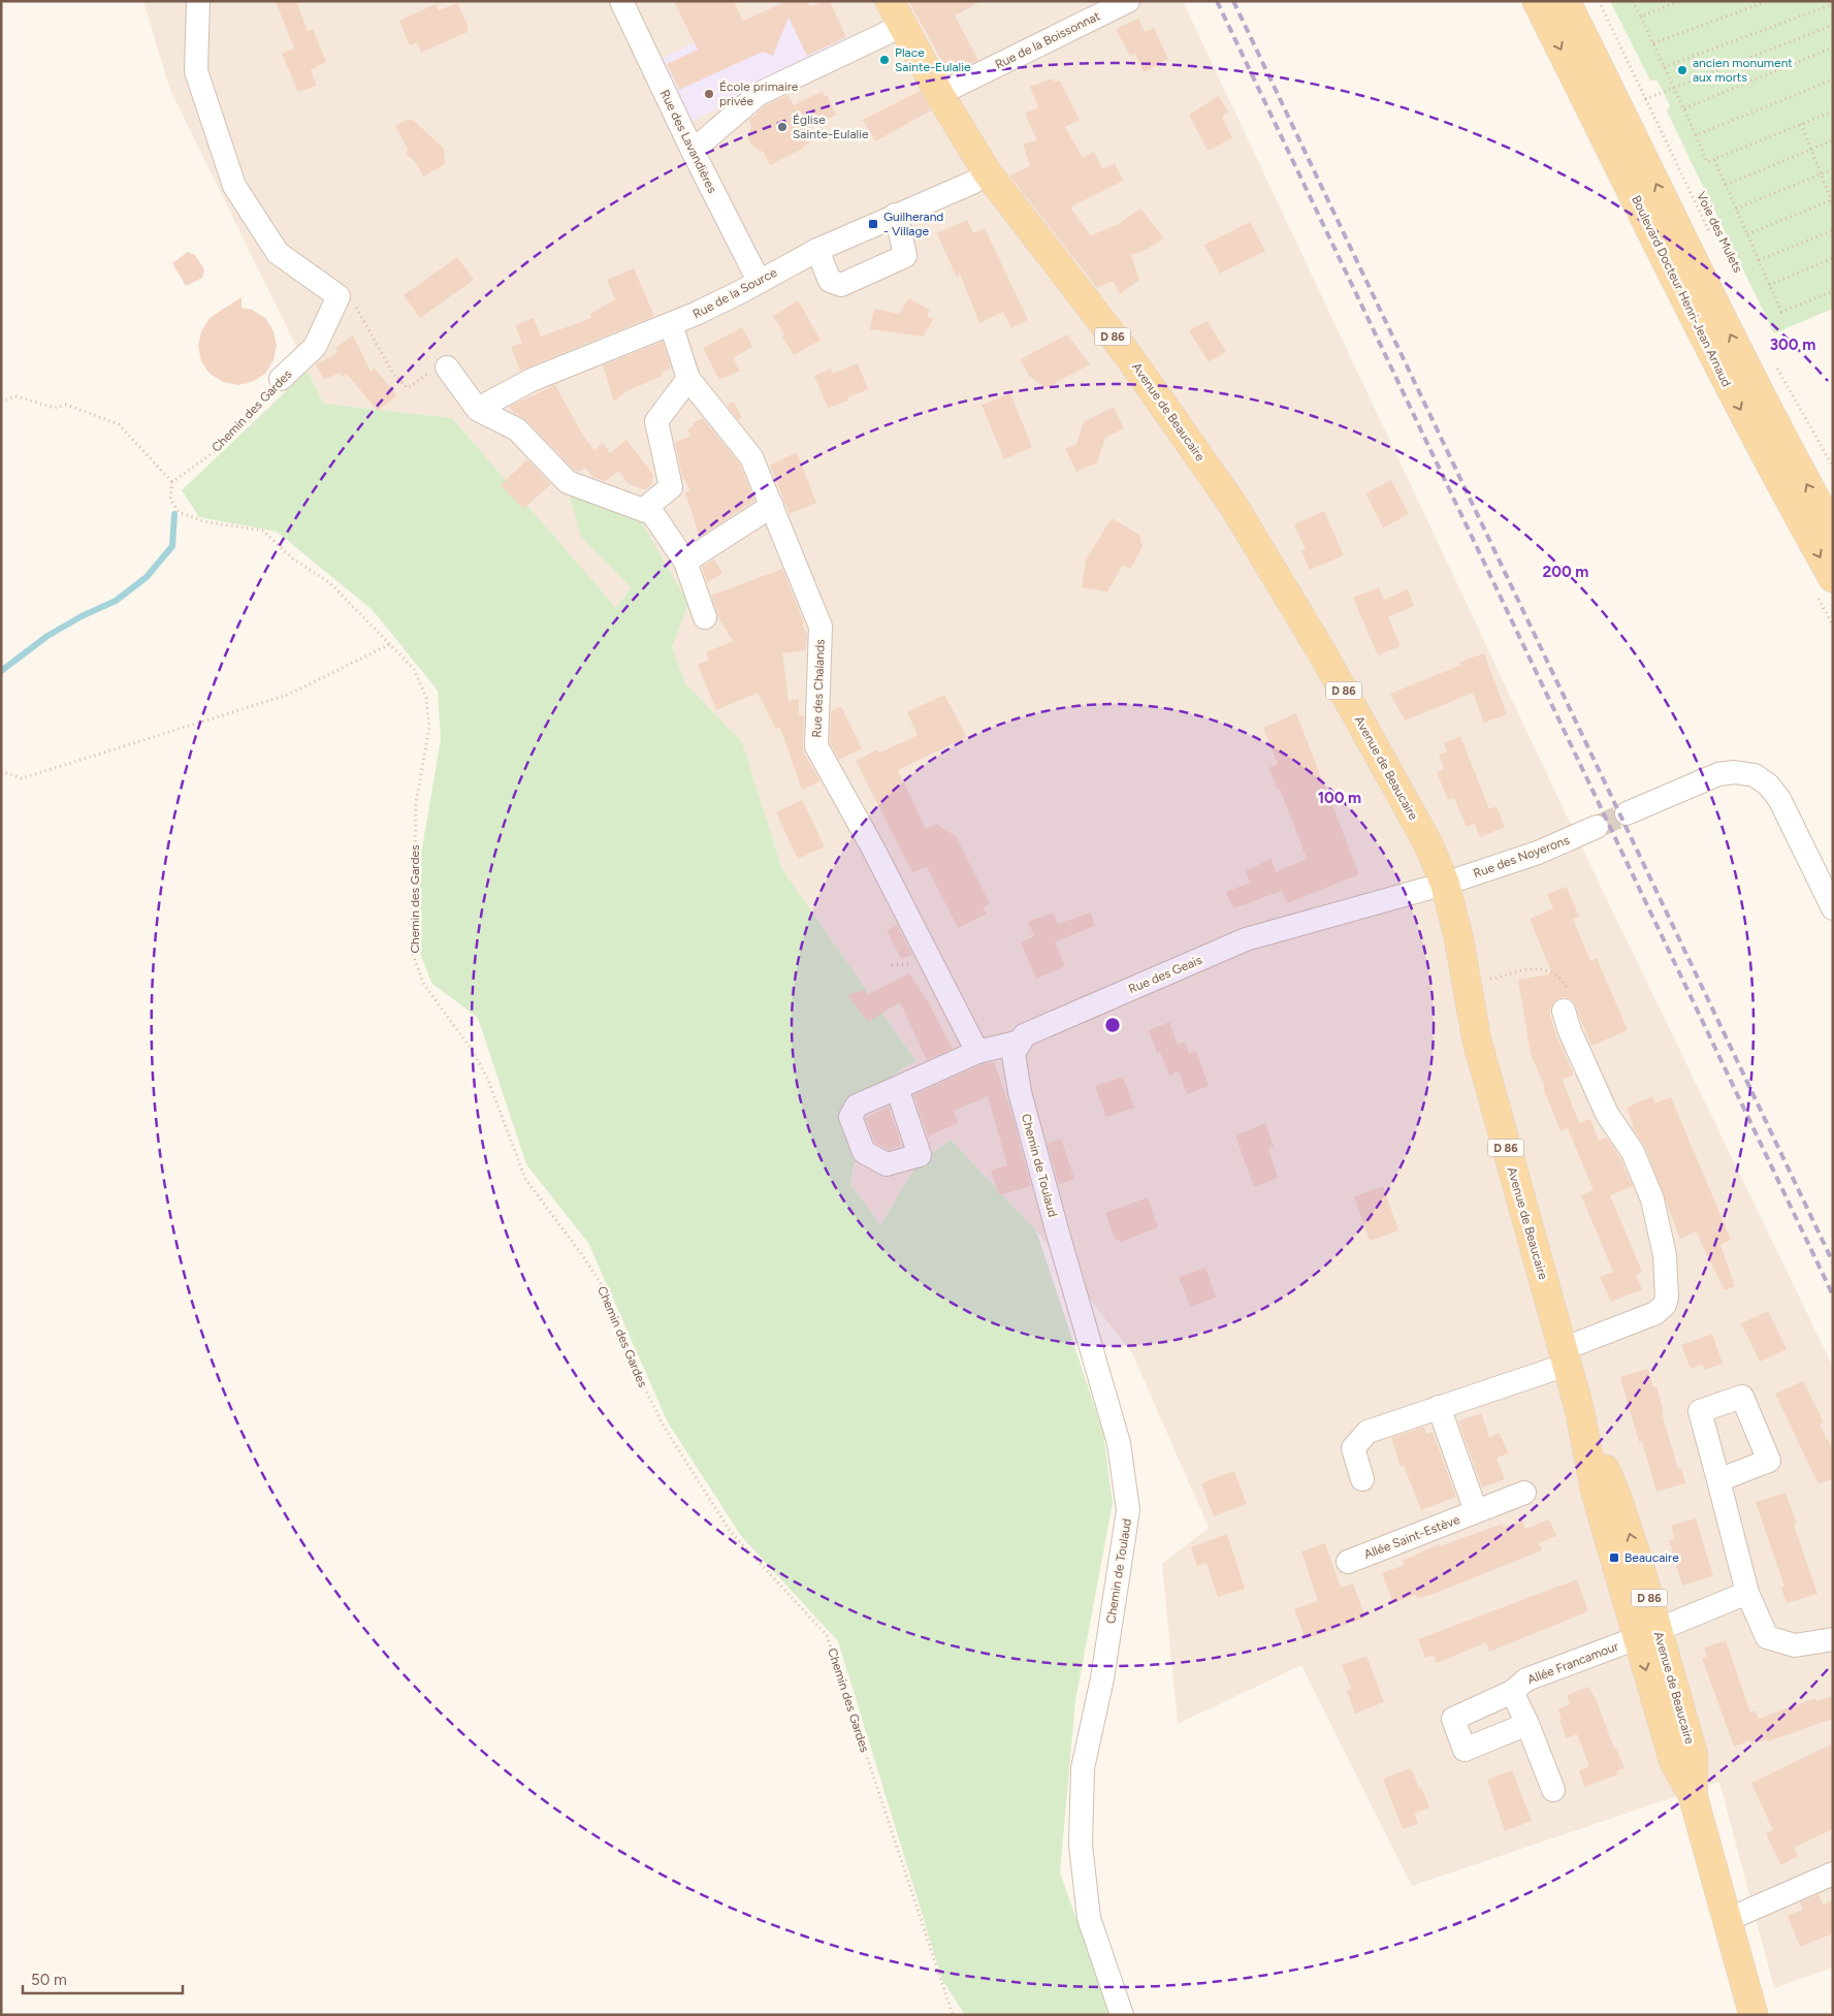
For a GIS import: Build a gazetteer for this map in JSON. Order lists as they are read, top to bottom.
{
  "streets": {
    "main road": ["Boulevard Docteur Henri-Jean Arnaud", "D 86", "Avenue de Beaucaire"],
    "street": [
      "Rue de la Boissonnat",
      "Rue des Lavandières",
      "Rue de la Source",
      "Chemin des Gardes",
      "Rue des Chalands",
      "Rue des Noyerons",
      "Rue des Geais",
      "Chemin de Toulaud",
      "Allée Saint-Estève",
      "Allée Francamour"
    ],
    "path": ["Voie des Mulets"]
  },
  "crossings": [
    ["Rue de la Boissonnat", "D 86"],
    ["Rue de la Boissonnat", "Avenue de Beaucaire"],
    ["Rue des Lavandières", "Rue de la Source"],
    ["Rue de la Source", "Avenue de Beaucaire"],
    ["Rue de la Source", "Rue des Chalands"],
    ["D 86", "Avenue de Beaucaire"],
    ["Avenue de Beaucaire", "Rue des Noyerons"],
    ["Avenue de Beaucaire", "Rue des Geais"],
    ["Avenue de Beaucaire", "Allée Francamour"],
    ["Rue des Chalands", "Rue des Geais"],
    ["Rue des Noyerons", "Rue des Geais"],
    ["Rue des Geais", "Chemin de Toulaud"]
  ],
  "places": {
    "other": [
      "Place Sainte-Eulalie",
      "ancien monument aux morts",
      "École primaire privée",
      "Église Sainte-Eulalie"
    ],
    "transit": ["Guilherand - Village", "Beaucaire"]
  },
  "scale_bar": "50 m",
  "rings": ["300 m", "200 m", "100 m"]
}
